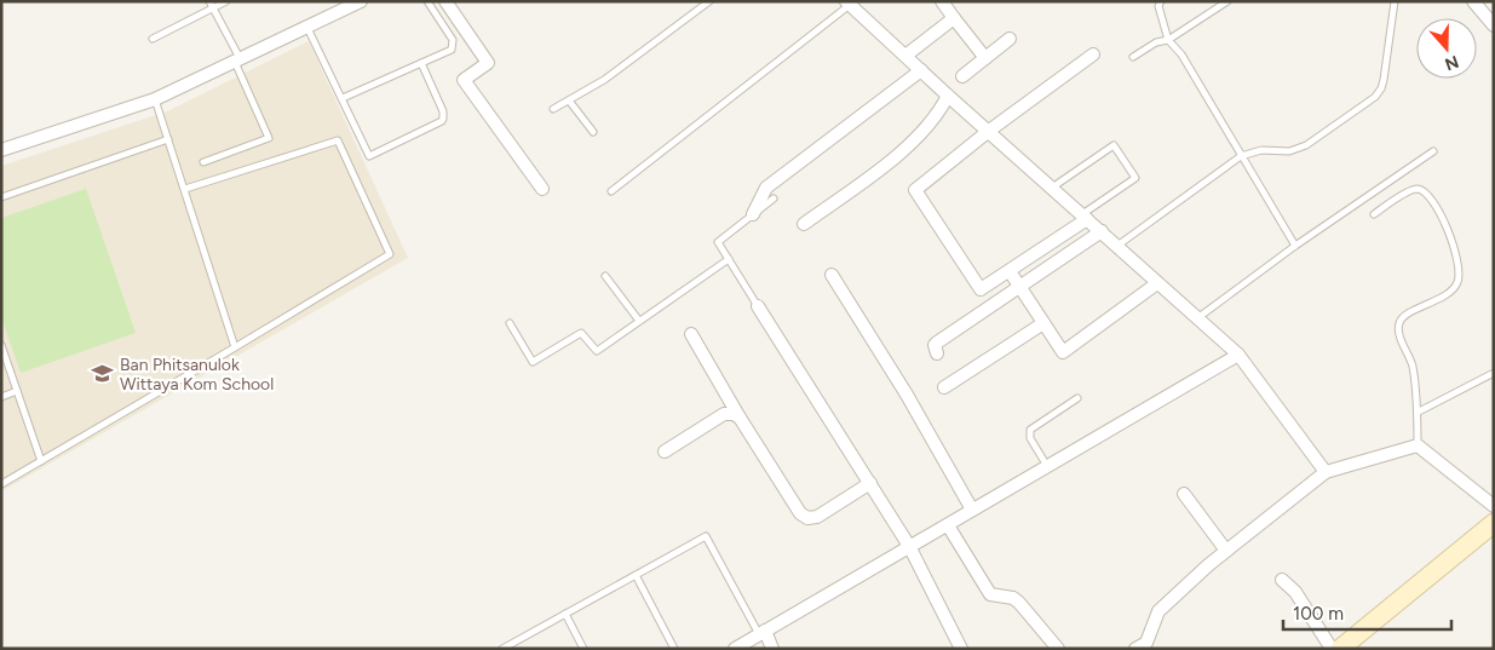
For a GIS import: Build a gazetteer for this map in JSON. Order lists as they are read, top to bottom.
{
  "places": {
    "school or university": ["Ban Phitsanulok Wittaya Kom School"]
  },
  "scale_bar": "100 m",
  "north": "bottom"
}
